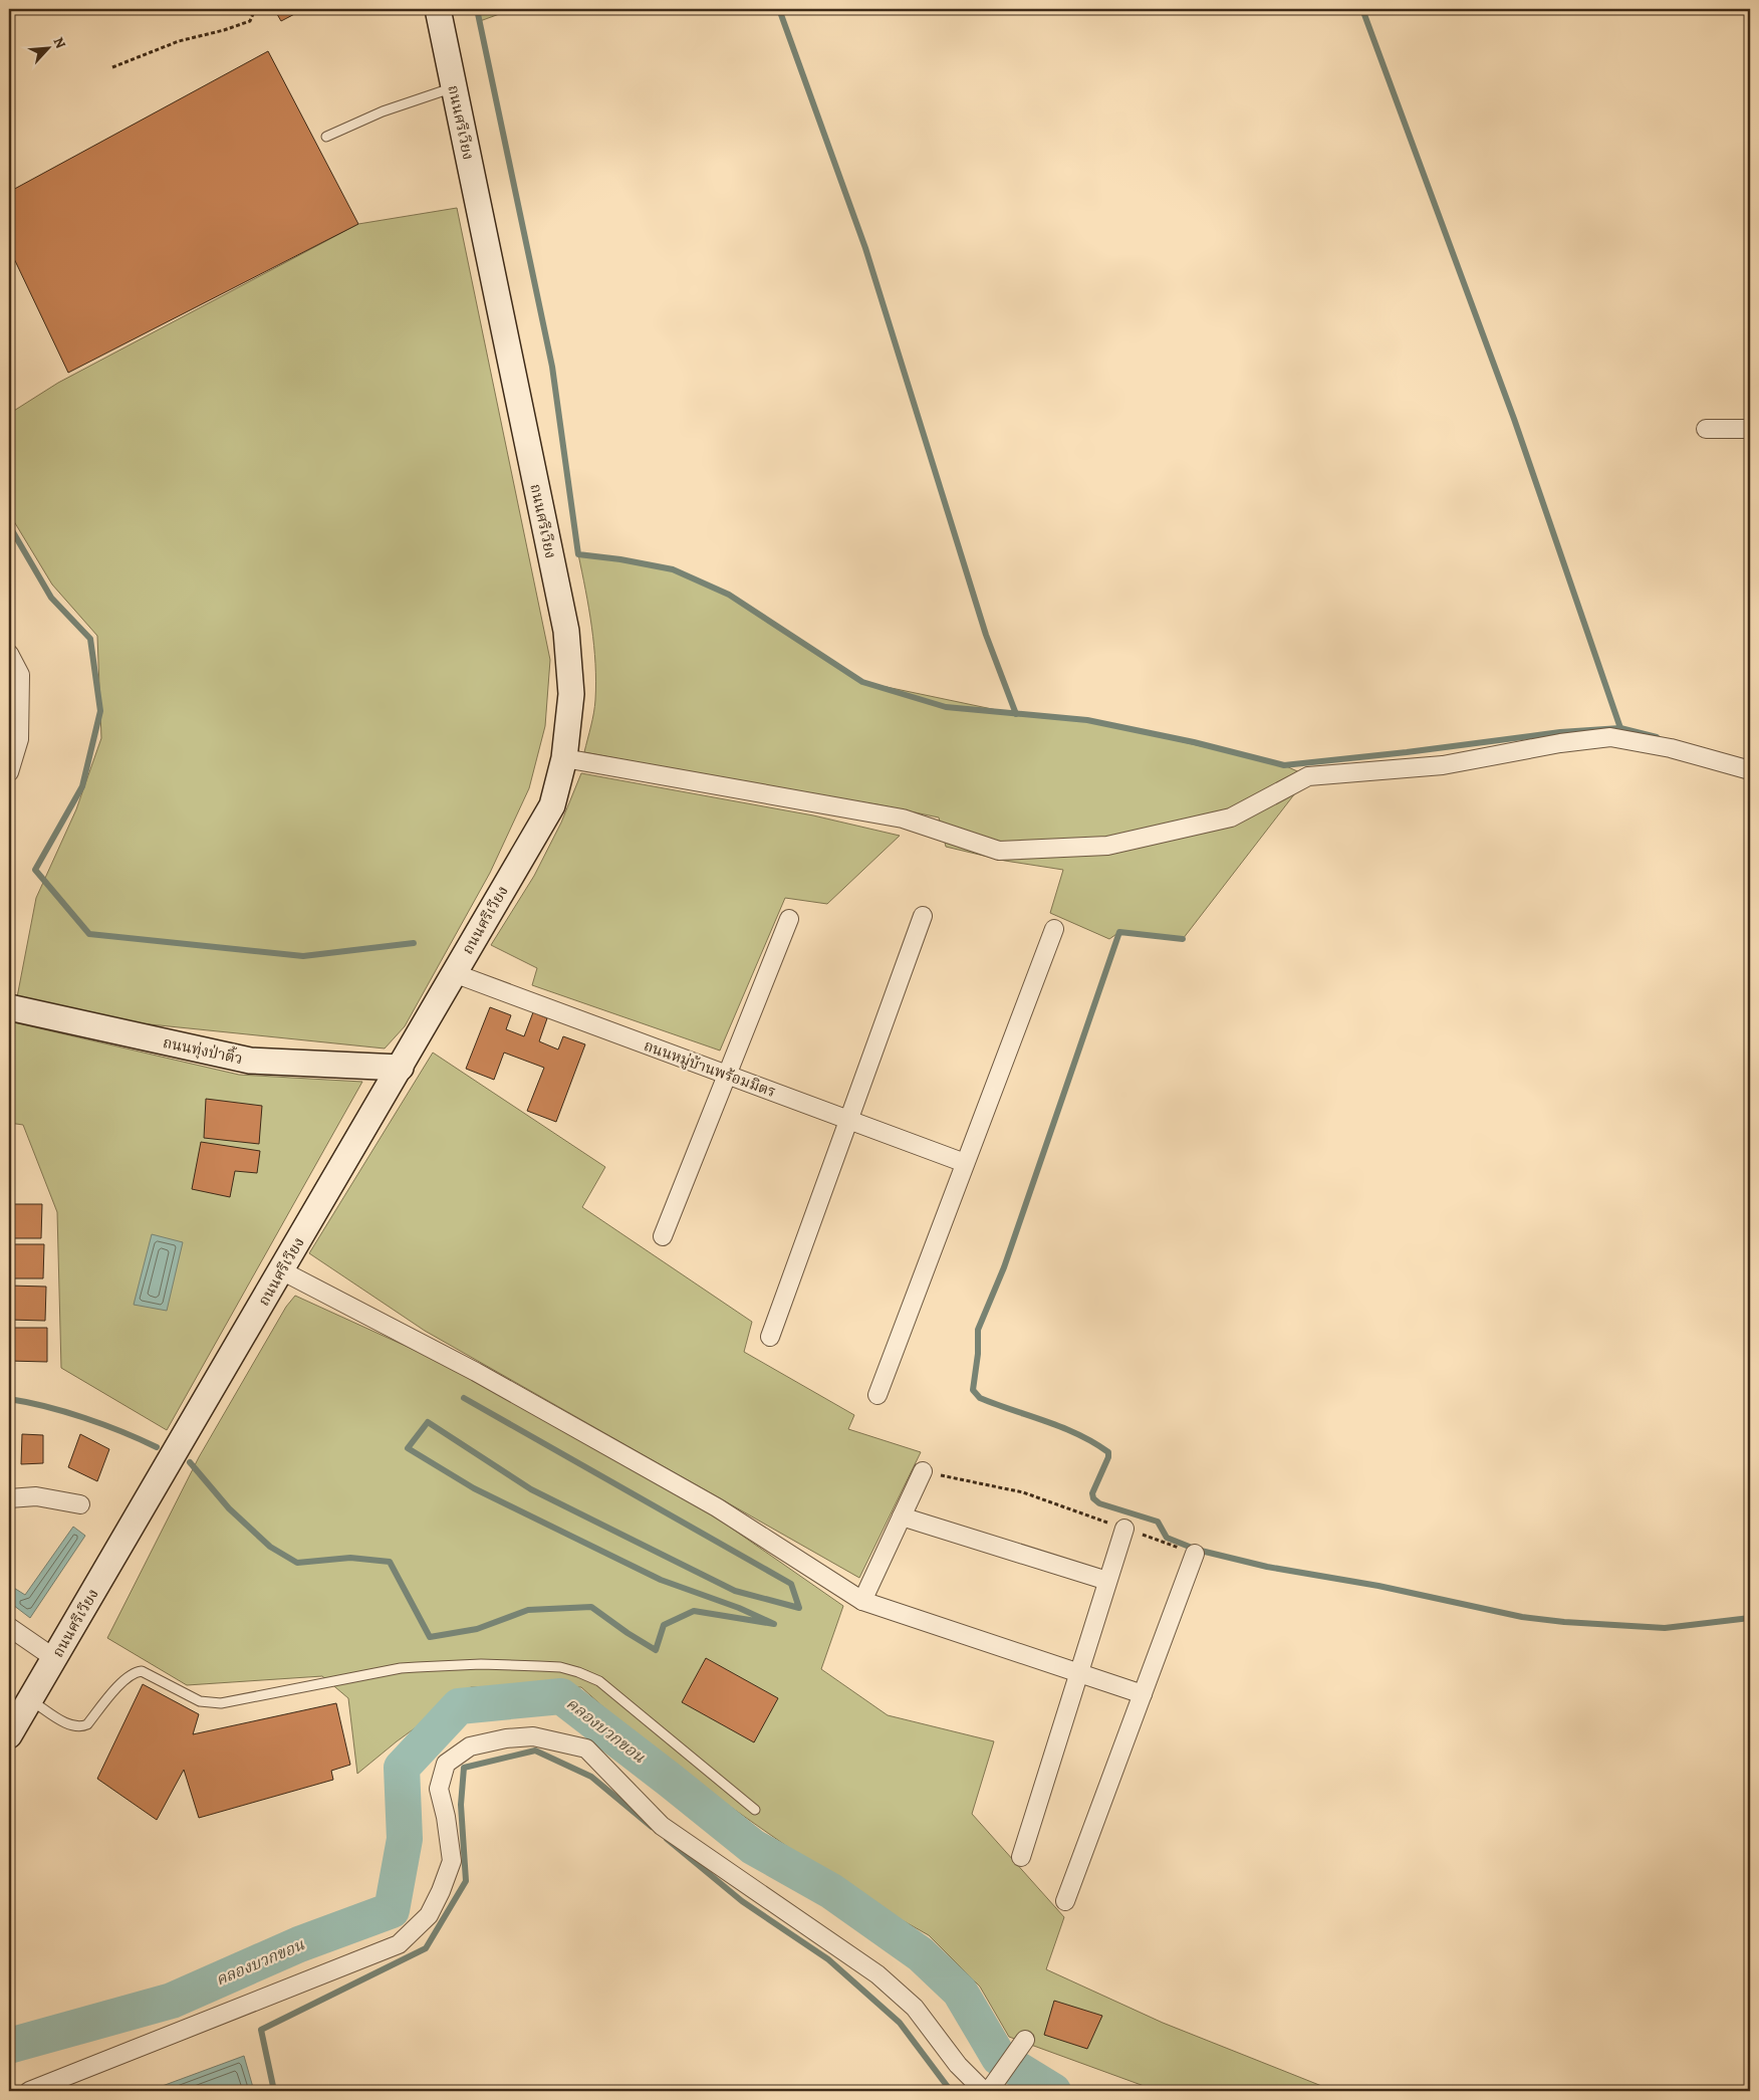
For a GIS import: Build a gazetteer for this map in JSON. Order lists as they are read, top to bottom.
{
  "streets": {
    "main road": ["ถนนศรีเวียง", "ถนนทุ่งป่าติ้ว"],
    "street": ["ถนนหมู่บ้านพร้อมมิตร"]
  },
  "crossings": [
    ["ถนนศรีเวียง", "ถนนทุ่งป่าติ้ว"],
    ["ถนนศรีเวียง", "ถนนหมู่บ้านพร้อมมิตร"]
  ],
  "water": ["คลองบวกขอน"],
  "north": "top right"
}
